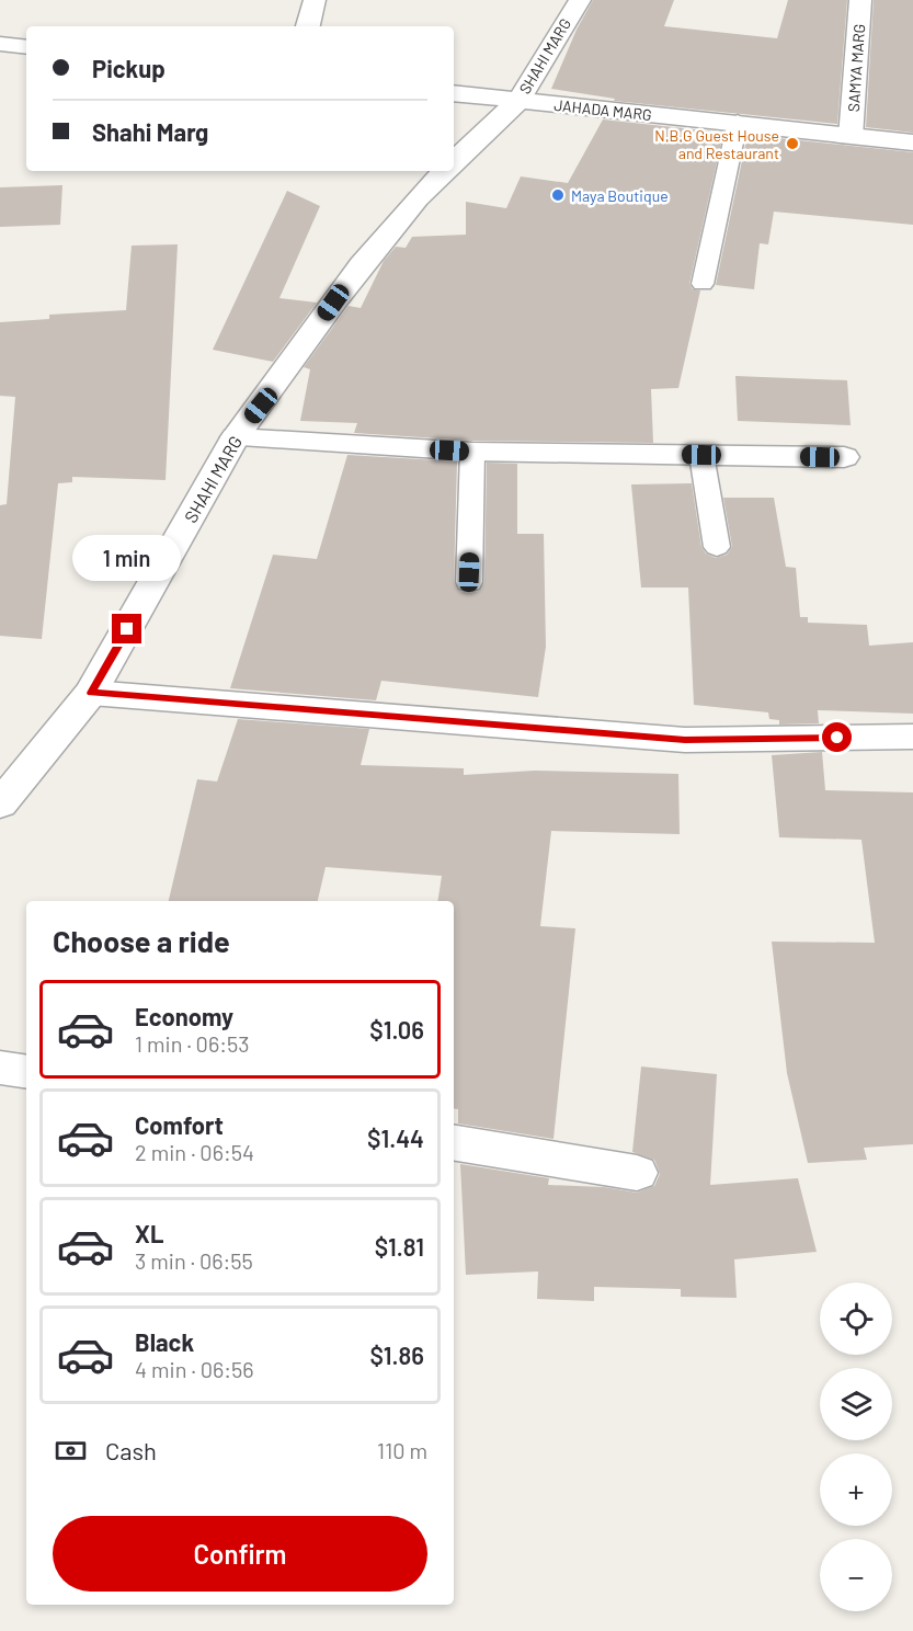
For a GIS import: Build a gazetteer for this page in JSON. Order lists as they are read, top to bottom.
{
  "streets": {
    "street": ["SHAHI MARG", "SAMYA MARG", "JAHADA MARG"]
  },
  "crossings": [
    ["SHAHI MARG", "JAHADA MARG"],
    ["SAMYA MARG", "JAHADA MARG"]
  ],
  "places": ["N.B.G Guest House and Restaurant", "Maya Boutique"],
  "page": {
    "banner": ["Pickup", "Shahi Marg"],
    "bubble": "1 min",
    "heading": "Choose a ride",
    "list": [
      {
        "name": "Economy",
        "note": "1 min · 06:53",
        "value": "$1.06"
      },
      {
        "name": "Comfort",
        "note": "2 min · 06:54",
        "value": "$1.44"
      },
      {
        "name": "XL",
        "note": "3 min · 06:55",
        "value": "$1.81"
      },
      {
        "name": "Black",
        "note": "4 min · 06:56",
        "value": "$1.86"
      }
    ],
    "map_buttons": ["+", "−"],
    "pay": ["Cash", "110 m"],
    "buttons": "Confirm"
  }
}
